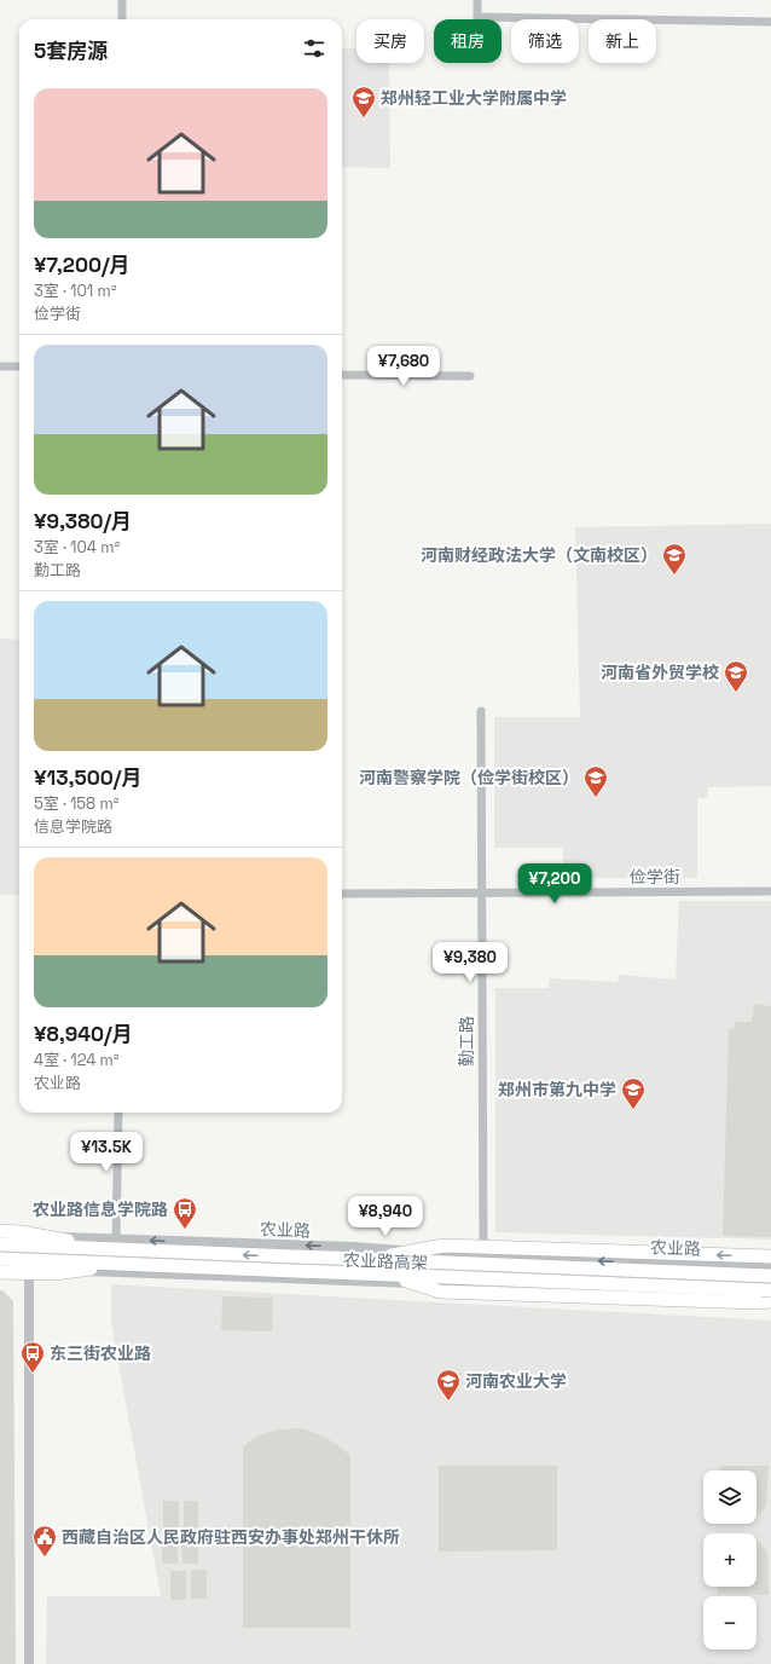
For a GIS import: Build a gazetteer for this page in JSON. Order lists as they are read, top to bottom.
{
  "streets": {
    "highway": ["农业路高架"],
    "street": ["俭学街", "勤工路", "农业路"]
  },
  "crossings": [
    ["俭学街", "勤工路"],
    ["勤工路", "农业路"]
  ],
  "places": {
    "school or university": [
      "郑州轻工业大学附属中学",
      "河南财经政法大学（文南校区）",
      "河南省外贸学校",
      "河南警察学院（俭学街校区）",
      "郑州市第九中学",
      "河南农业大学"
    ],
    "bus stop": ["农业路信息学院路", "东三街农业路"],
    "public building": ["西藏自治区人民政府驻西安办事处郑州干休所"]
  },
  "page": {
    "chip": [
      "买房",
      "租房",
      "筛选",
      "新上"
    ],
    "heading": "5套房源",
    "list": [
      {
        "name": "¥7,200/月",
        "note": "3室 · 101 m² · 俭学街"
      },
      {
        "name": "¥9,380/月",
        "note": "3室 · 104 m² · 勤工路"
      },
      {
        "name": "¥13,500/月",
        "note": "5室 · 158 m² · 信息学院路"
      },
      {
        "name": "¥8,940/月",
        "note": "4室 · 124 m² · 农业路"
      }
    ],
    "price": [
      "¥7,680",
      "¥7,200",
      "¥9,380",
      "¥13.5K",
      "¥8,940"
    ],
    "map_buttons": ["+", "−"]
  }
}
